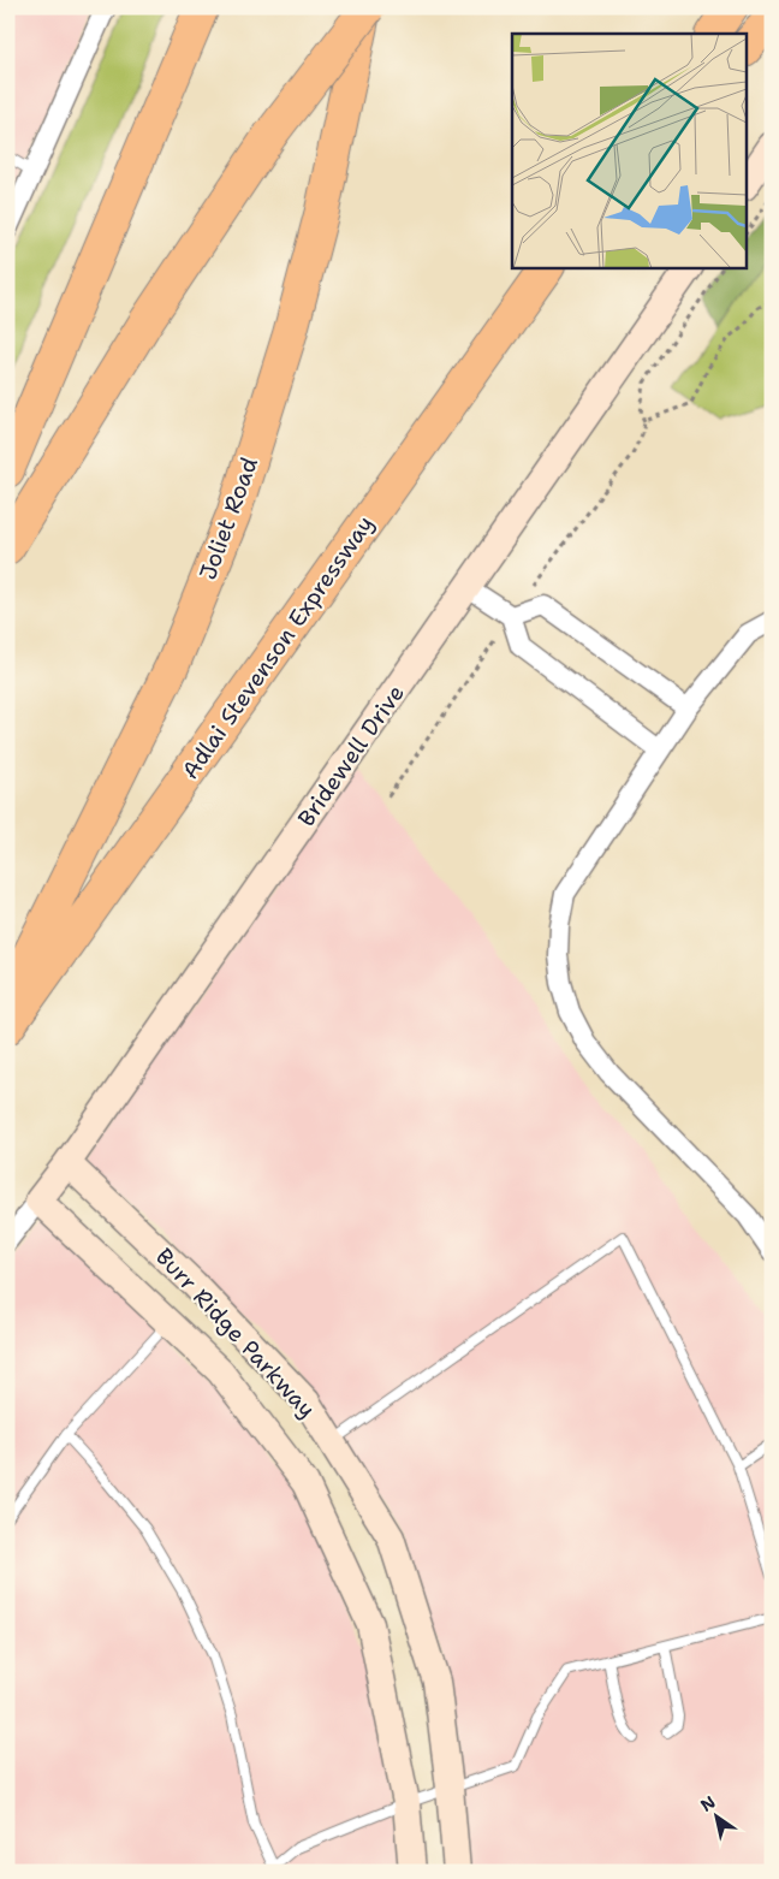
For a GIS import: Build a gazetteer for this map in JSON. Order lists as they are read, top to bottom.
{
  "streets": {
    "highway": ["Joliet Road", "Adlai Stevenson Expressway"],
    "street": ["Bridewell Drive", "Burr Ridge Parkway"]
  },
  "crossings": [
    ["Bridewell Drive", "Burr Ridge Parkway"]
  ],
  "north": "top left"
}
